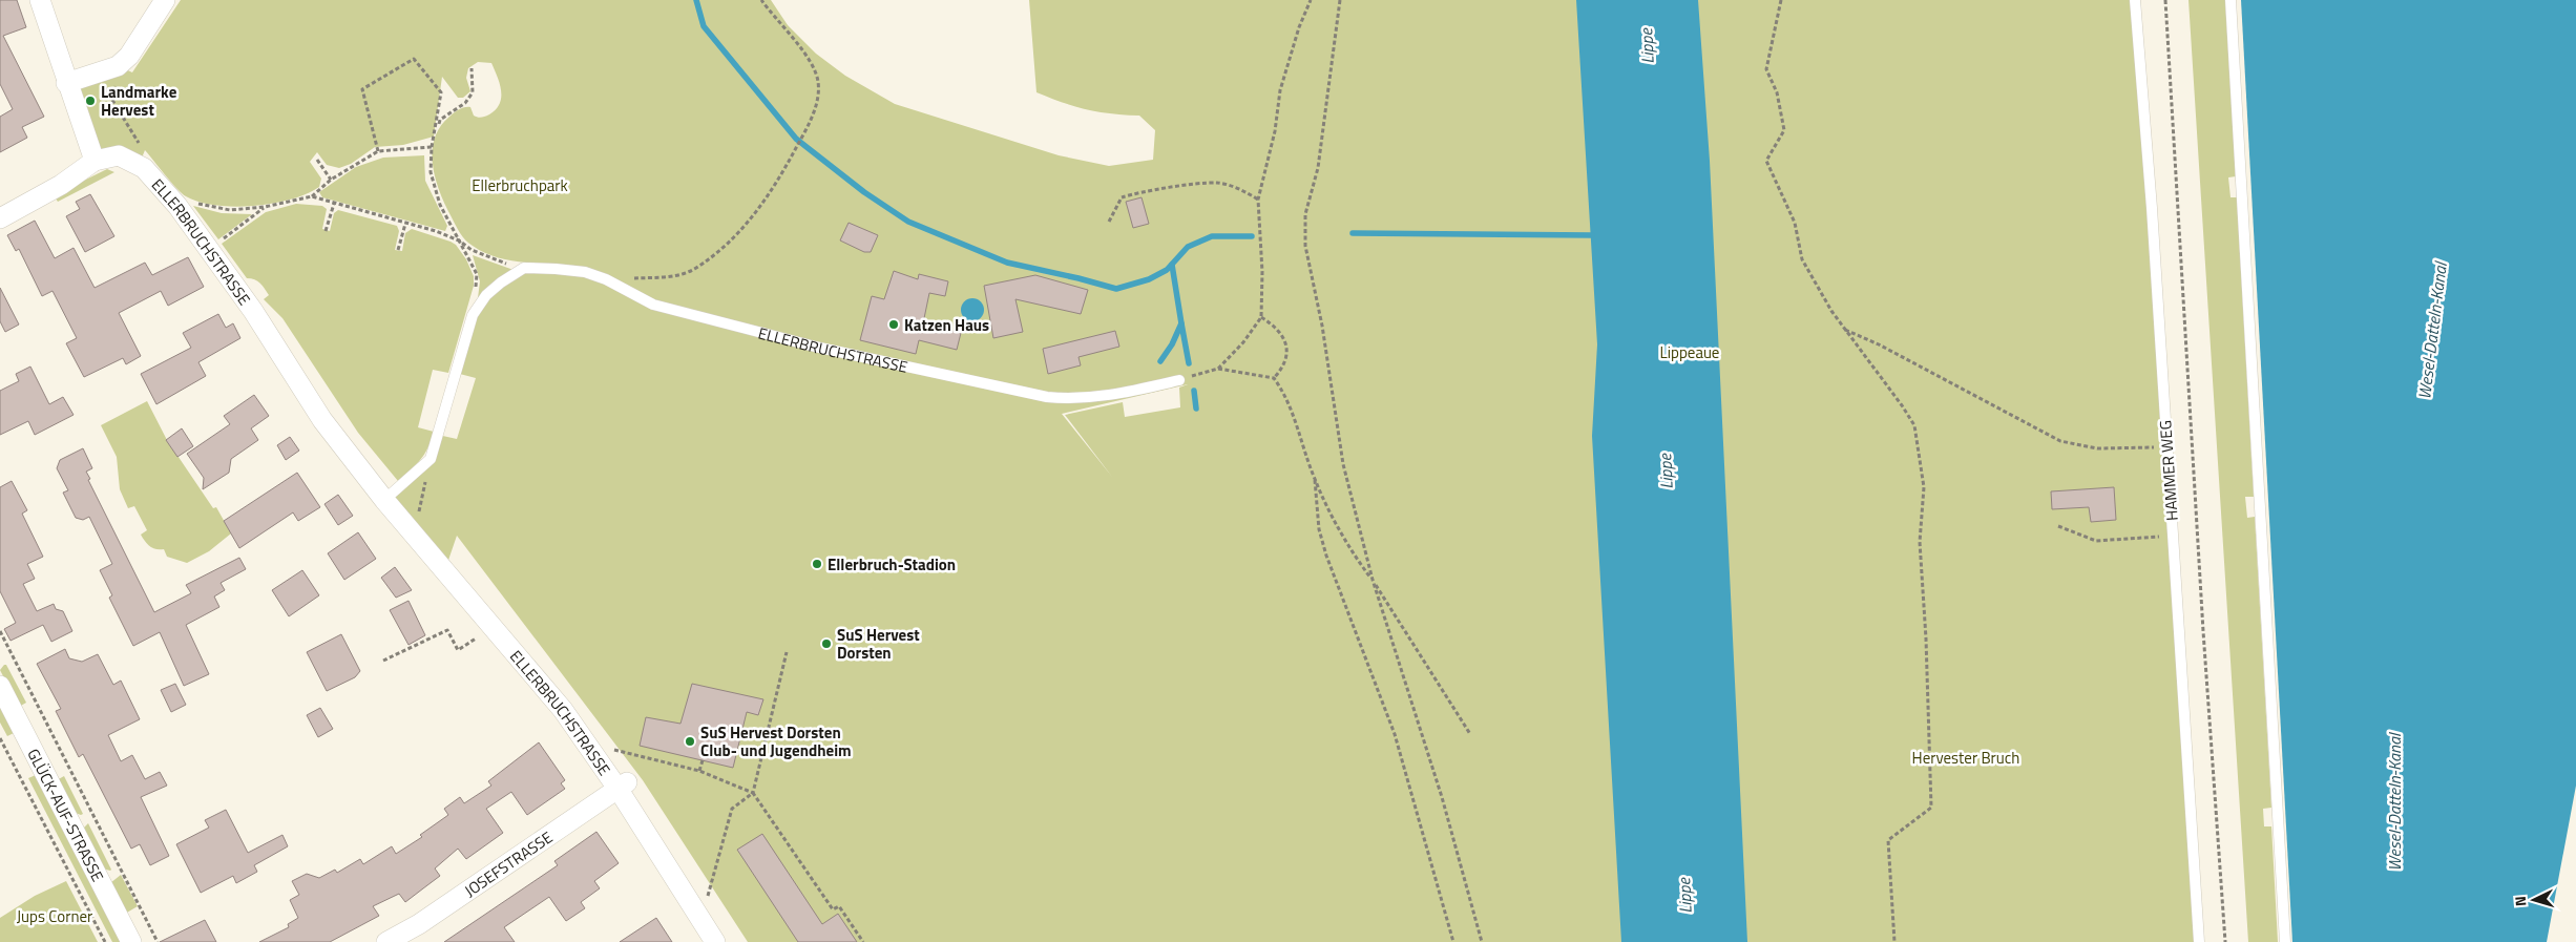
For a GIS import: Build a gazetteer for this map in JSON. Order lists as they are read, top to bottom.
{
  "streets": {
    "street": ["ELLERBRUCHSTRASSE", "GLÜCK-AUF-STRASSE", "JOSEFSTRASSE"],
    "lane": ["HAMMER WEG"]
  },
  "crossings": [
    ["ELLERBRUCHSTRASSE", "JOSEFSTRASSE"]
  ],
  "water": ["Lippe", "Wesel-Datteln-Kanal"],
  "parks": [
    "Ellerbruchpark",
    "Lippeaue",
    "Hervester Bruch",
    "Jups Corner"
  ],
  "places": [
    "Landmarke Hervest",
    "Katzen Haus",
    "Ellerbruch-Stadion",
    "SuS Hervest Dorsten",
    "SuS Hervest Dorsten Club- und Jugendheim"
  ],
  "north": "left"
}
